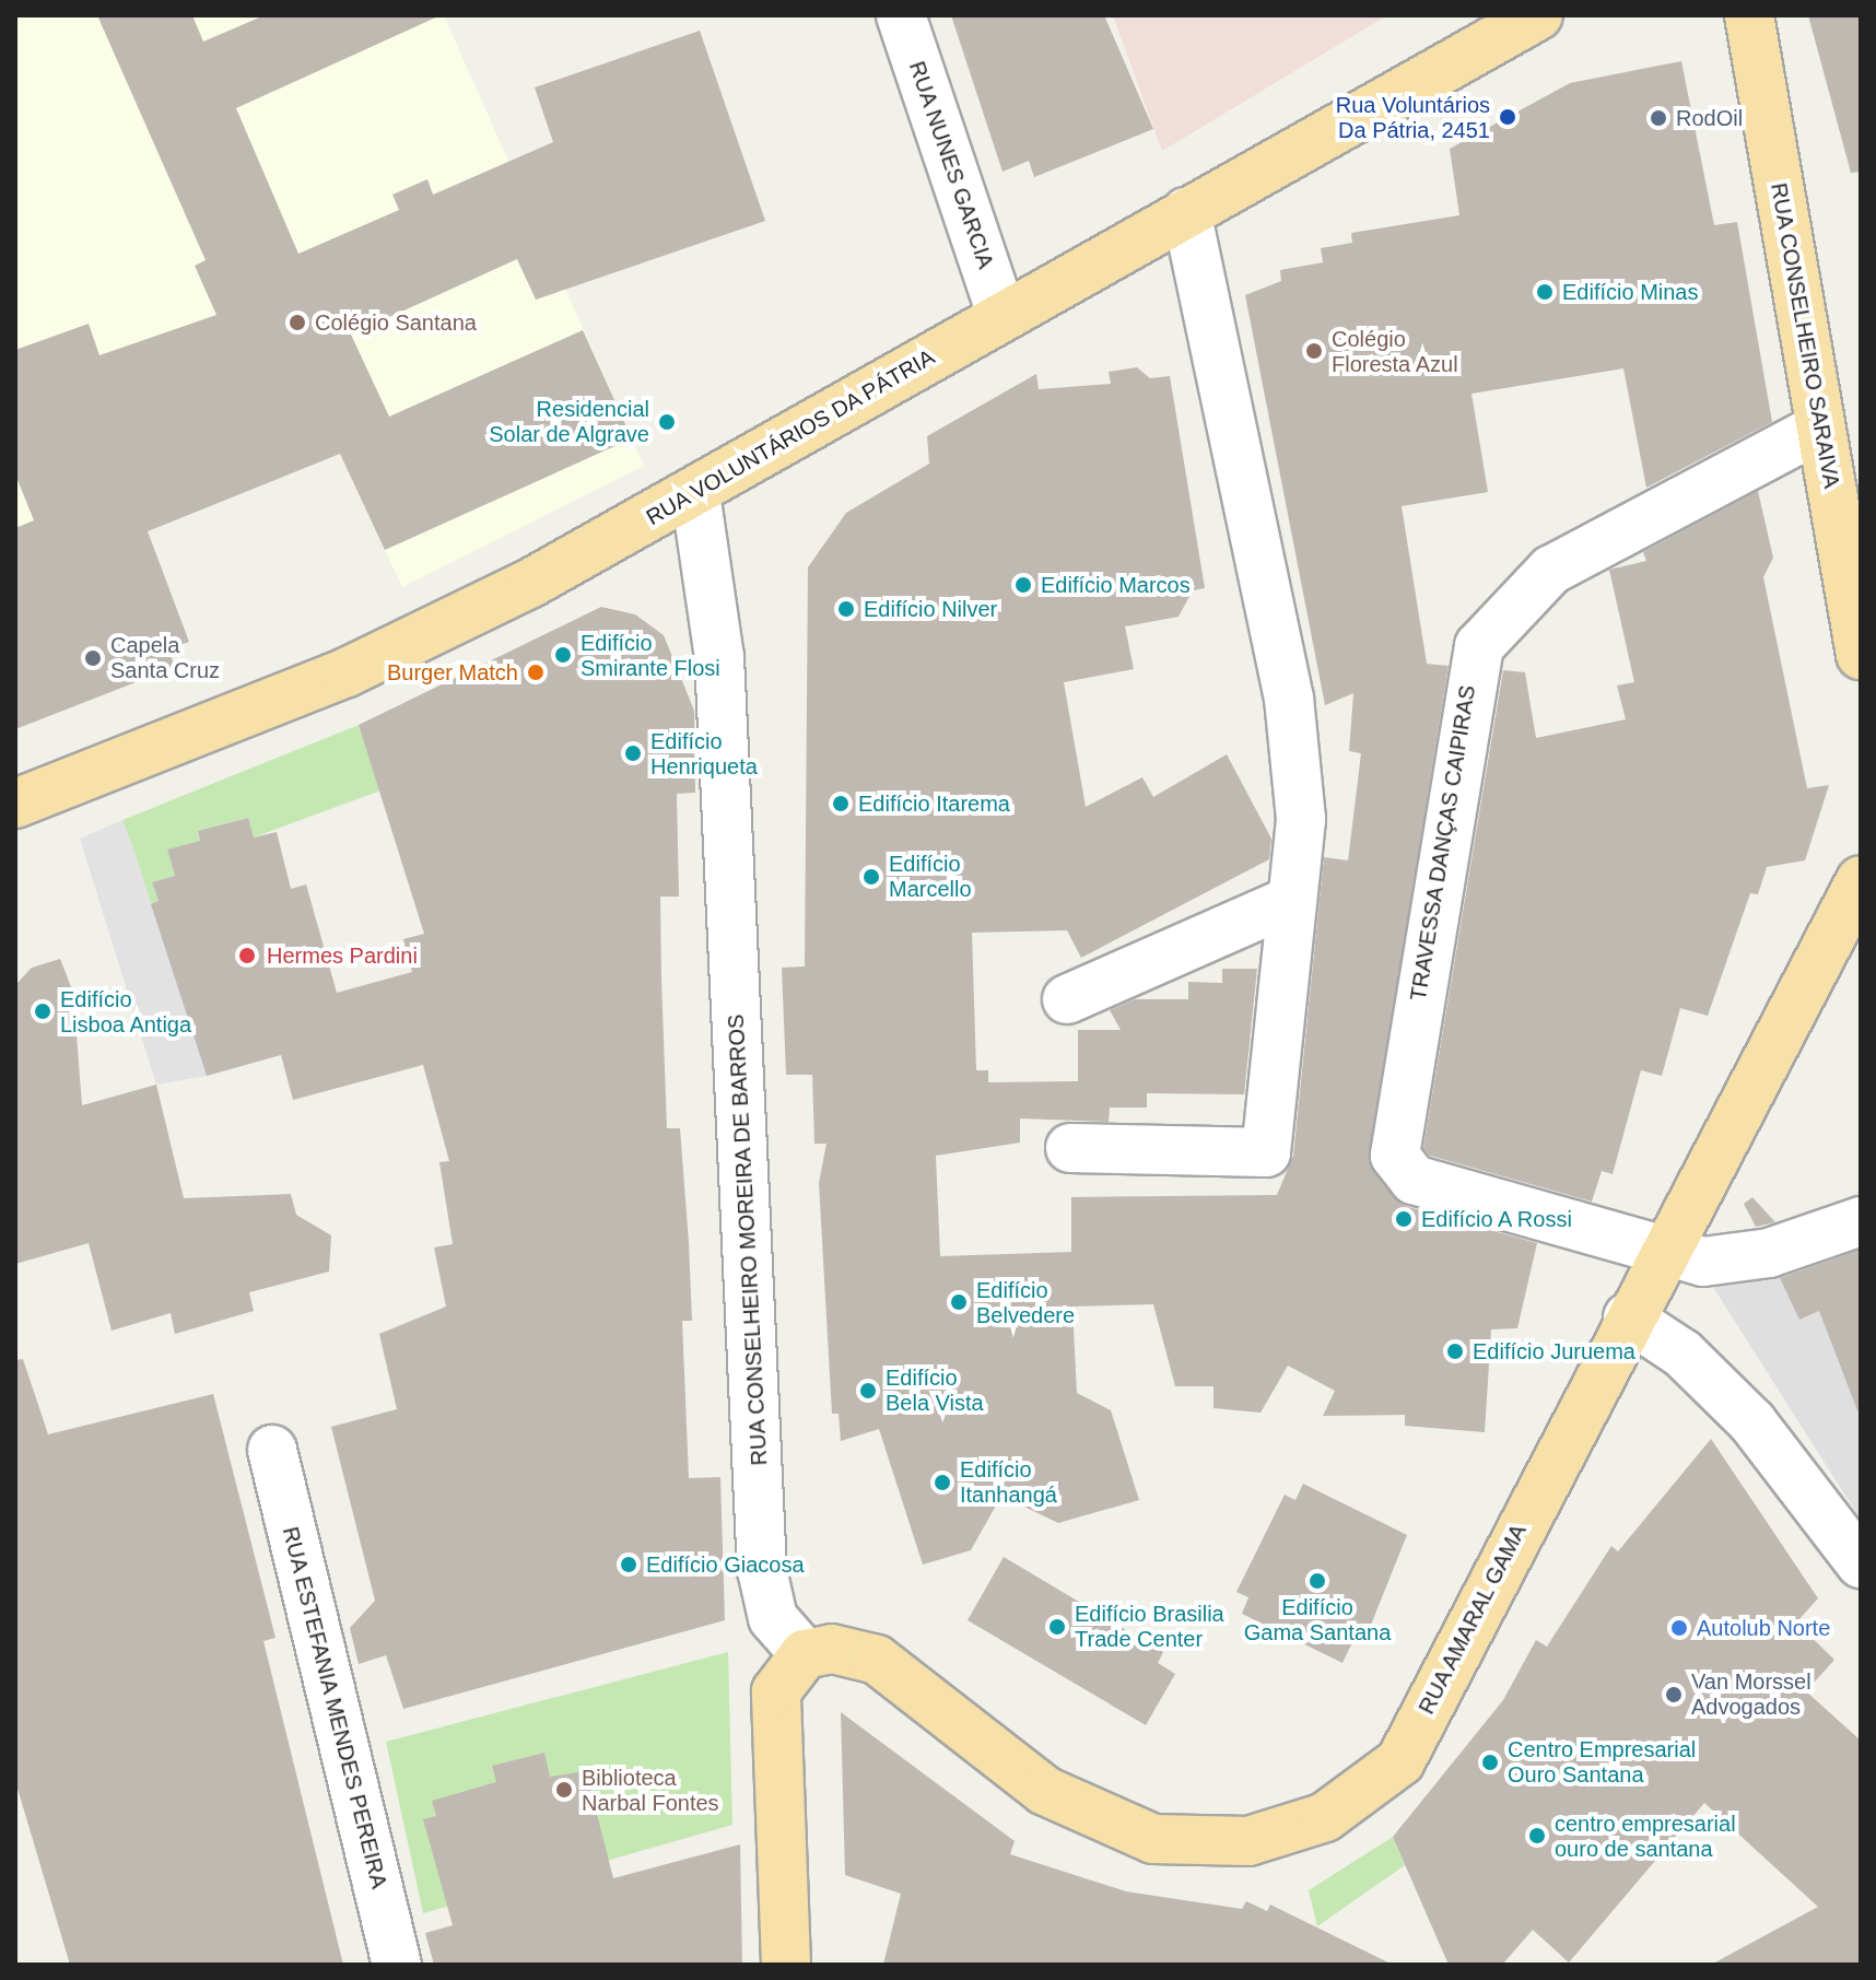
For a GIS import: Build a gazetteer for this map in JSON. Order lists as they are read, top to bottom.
{
  "streets": {
    "main road": ["RUA CONSELHEIRO SARAIVA", "RUA VOLUNTÁRIOS DA PÁTRIA", "RUA AMARAL GAMA"],
    "street": [
      "RUA NUNES GARCIA",
      "TRAVESSA DANÇAS CAIPIRAS",
      "RUA CONSELHEIRO MOREIRA DE BARROS",
      "RUA ESTEFANIA MENDES PEREIRA"
    ]
  },
  "crossings": [
    ["RUA NUNES GARCIA", "RUA VOLUNTÁRIOS DA PÁTRIA"],
    ["RUA CONSELHEIRO SARAIVA", "TRAVESSA DANÇAS CAIPIRAS"],
    ["RUA VOLUNTÁRIOS DA PÁTRIA", "RUA CONSELHEIRO MOREIRA DE BARROS"],
    ["TRAVESSA DANÇAS CAIPIRAS", "RUA AMARAL GAMA"],
    ["RUA CONSELHEIRO MOREIRA DE BARROS", "RUA AMARAL GAMA"]
  ],
  "places": [
    "Rua Voluntários Da Pátria, 2451",
    "RodOil",
    "Edifício Minas",
    "Colégio Santana",
    "Colégio Floresta Azul",
    "Residencial Solar de Algrave",
    "Edifício Marcos",
    "Edifício Nilver",
    "Edifício Smirante Flosi",
    "Capela Santa Cruz",
    "Burger Match",
    "Edifício Henriqueta",
    "Edifício Itarema",
    "Edifício Marcello",
    "Hermes Pardini",
    "Edifício Lisboa Antiga",
    "Edifício A Rossi",
    "Edifício Belvedere",
    "Edifício Juruema",
    "Edifício Bela Vista",
    "Edifício Itanhangá",
    "Edifício Giacosa",
    "Edifício Gama Santana",
    "Edifício Brasilia Trade Center",
    "Autolub Norte",
    "Van Morssel Advogados",
    "Centro Empresarial Ouro Santana",
    "Biblioteca Narbal Fontes",
    "centro empresarial ouro de santana"
  ]
}
